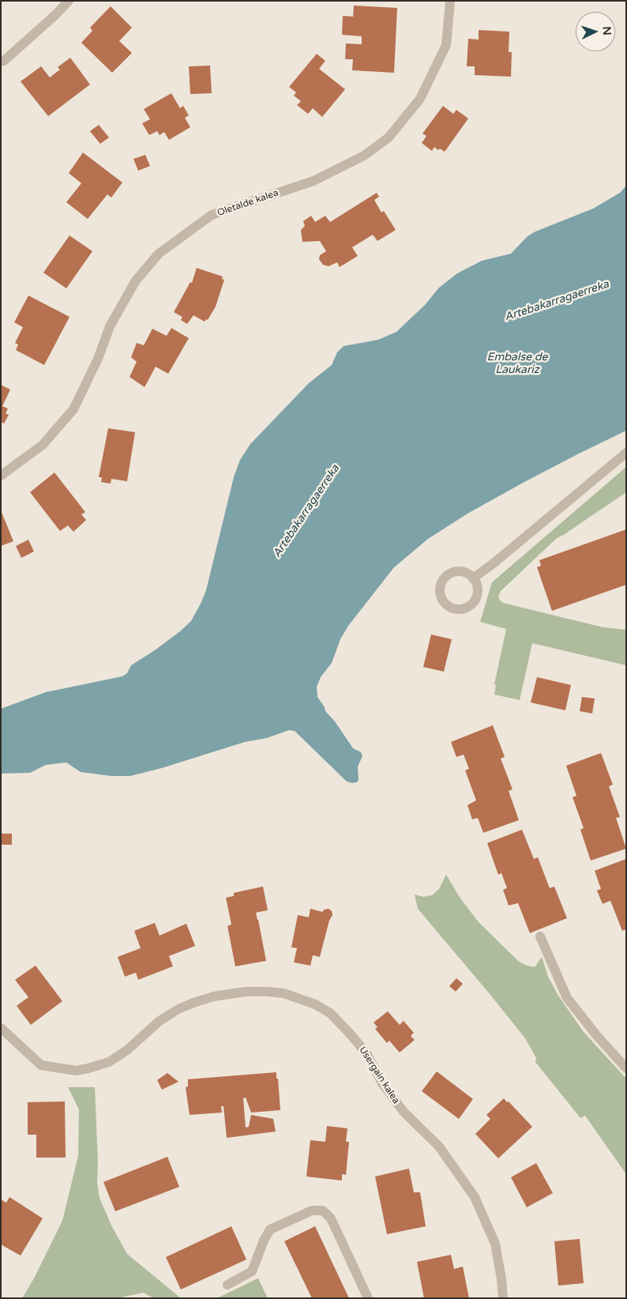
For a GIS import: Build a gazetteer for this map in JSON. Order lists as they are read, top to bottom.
{
  "streets": {
    "street": ["Oletalde kalea", "Usergain kalea"]
  },
  "water": ["Artebakarragaerreka", "Embalse de Laukariz"],
  "north": "right"
}
